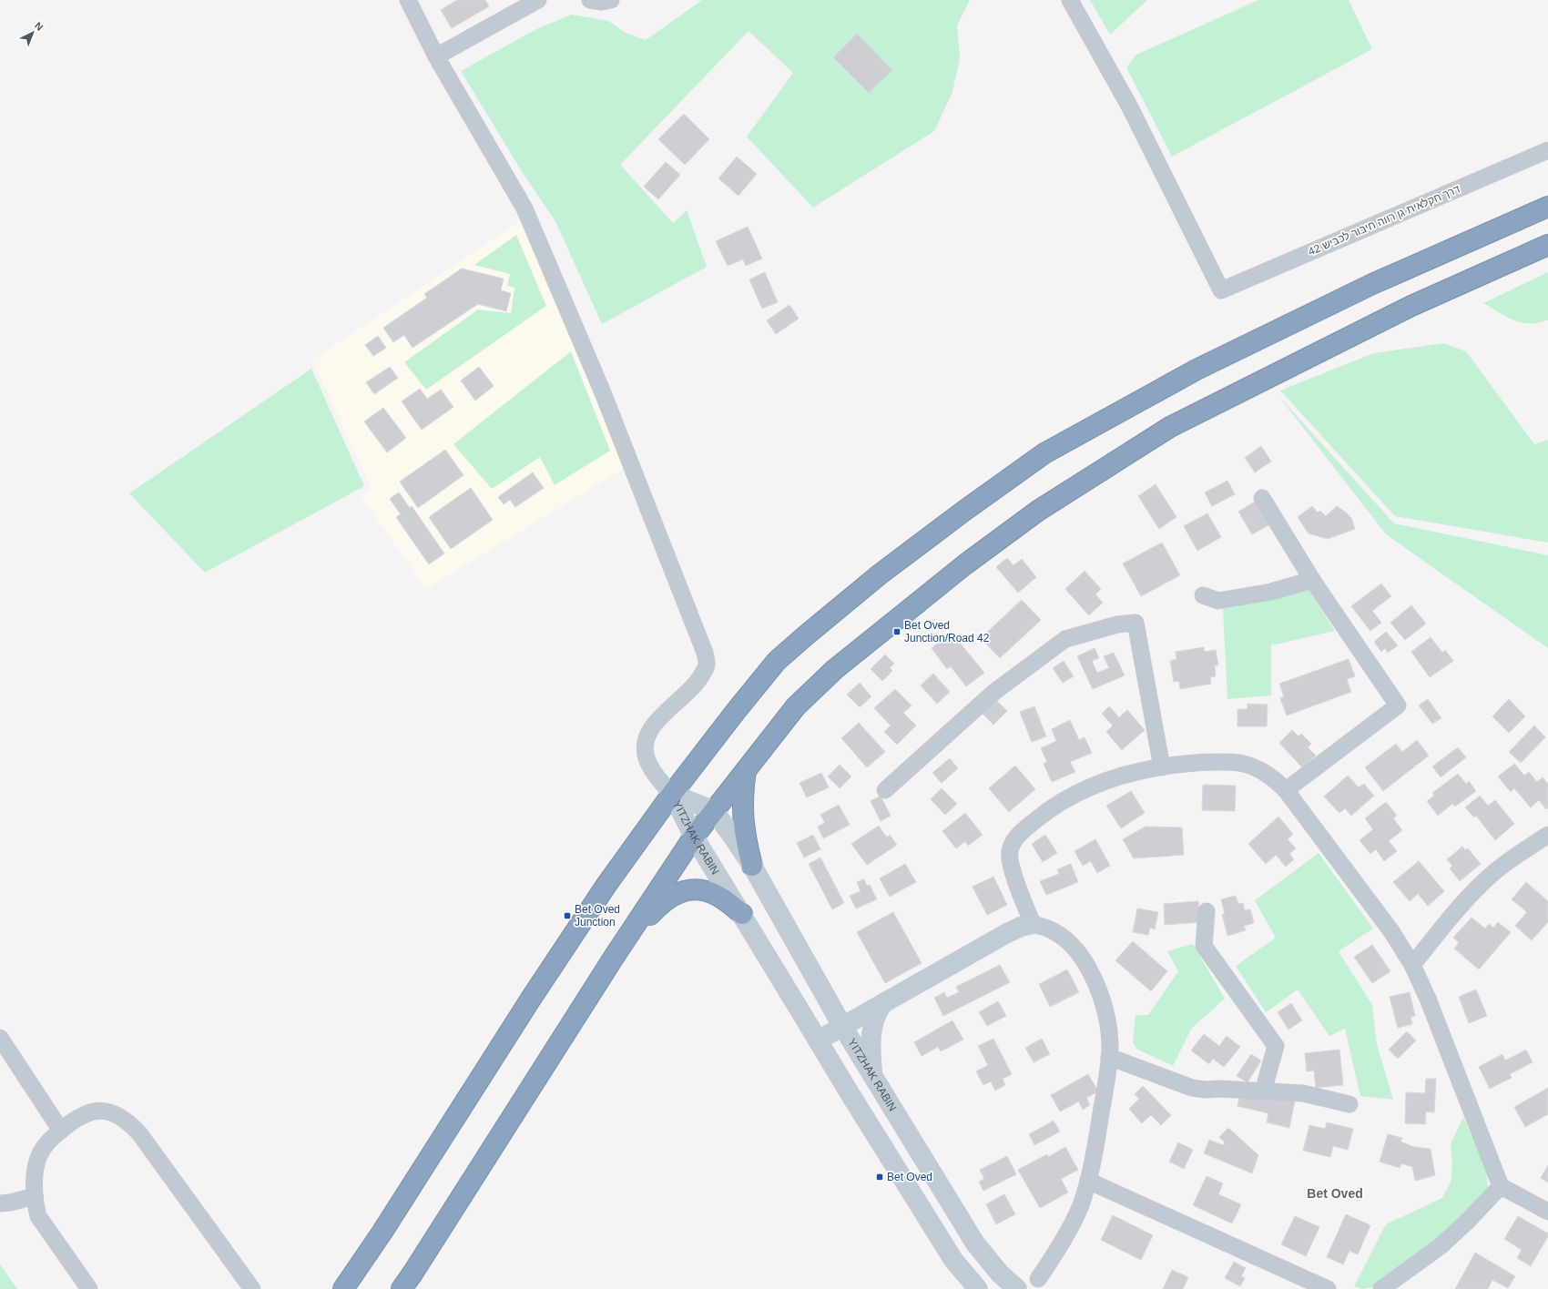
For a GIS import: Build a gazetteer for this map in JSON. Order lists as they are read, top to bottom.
{
  "streets": {
    "main road": ["YITZHAK RABIN"],
    "street": ["דרך חקלאית גן רווה חיבור לכביש 42"]
  },
  "districts": ["Bet Oved"],
  "places": {
    "transit": ["Bet Oved Junction/Road 42", "Bet Oved Junction", "Bet Oved"]
  },
  "north": "top right"
}
